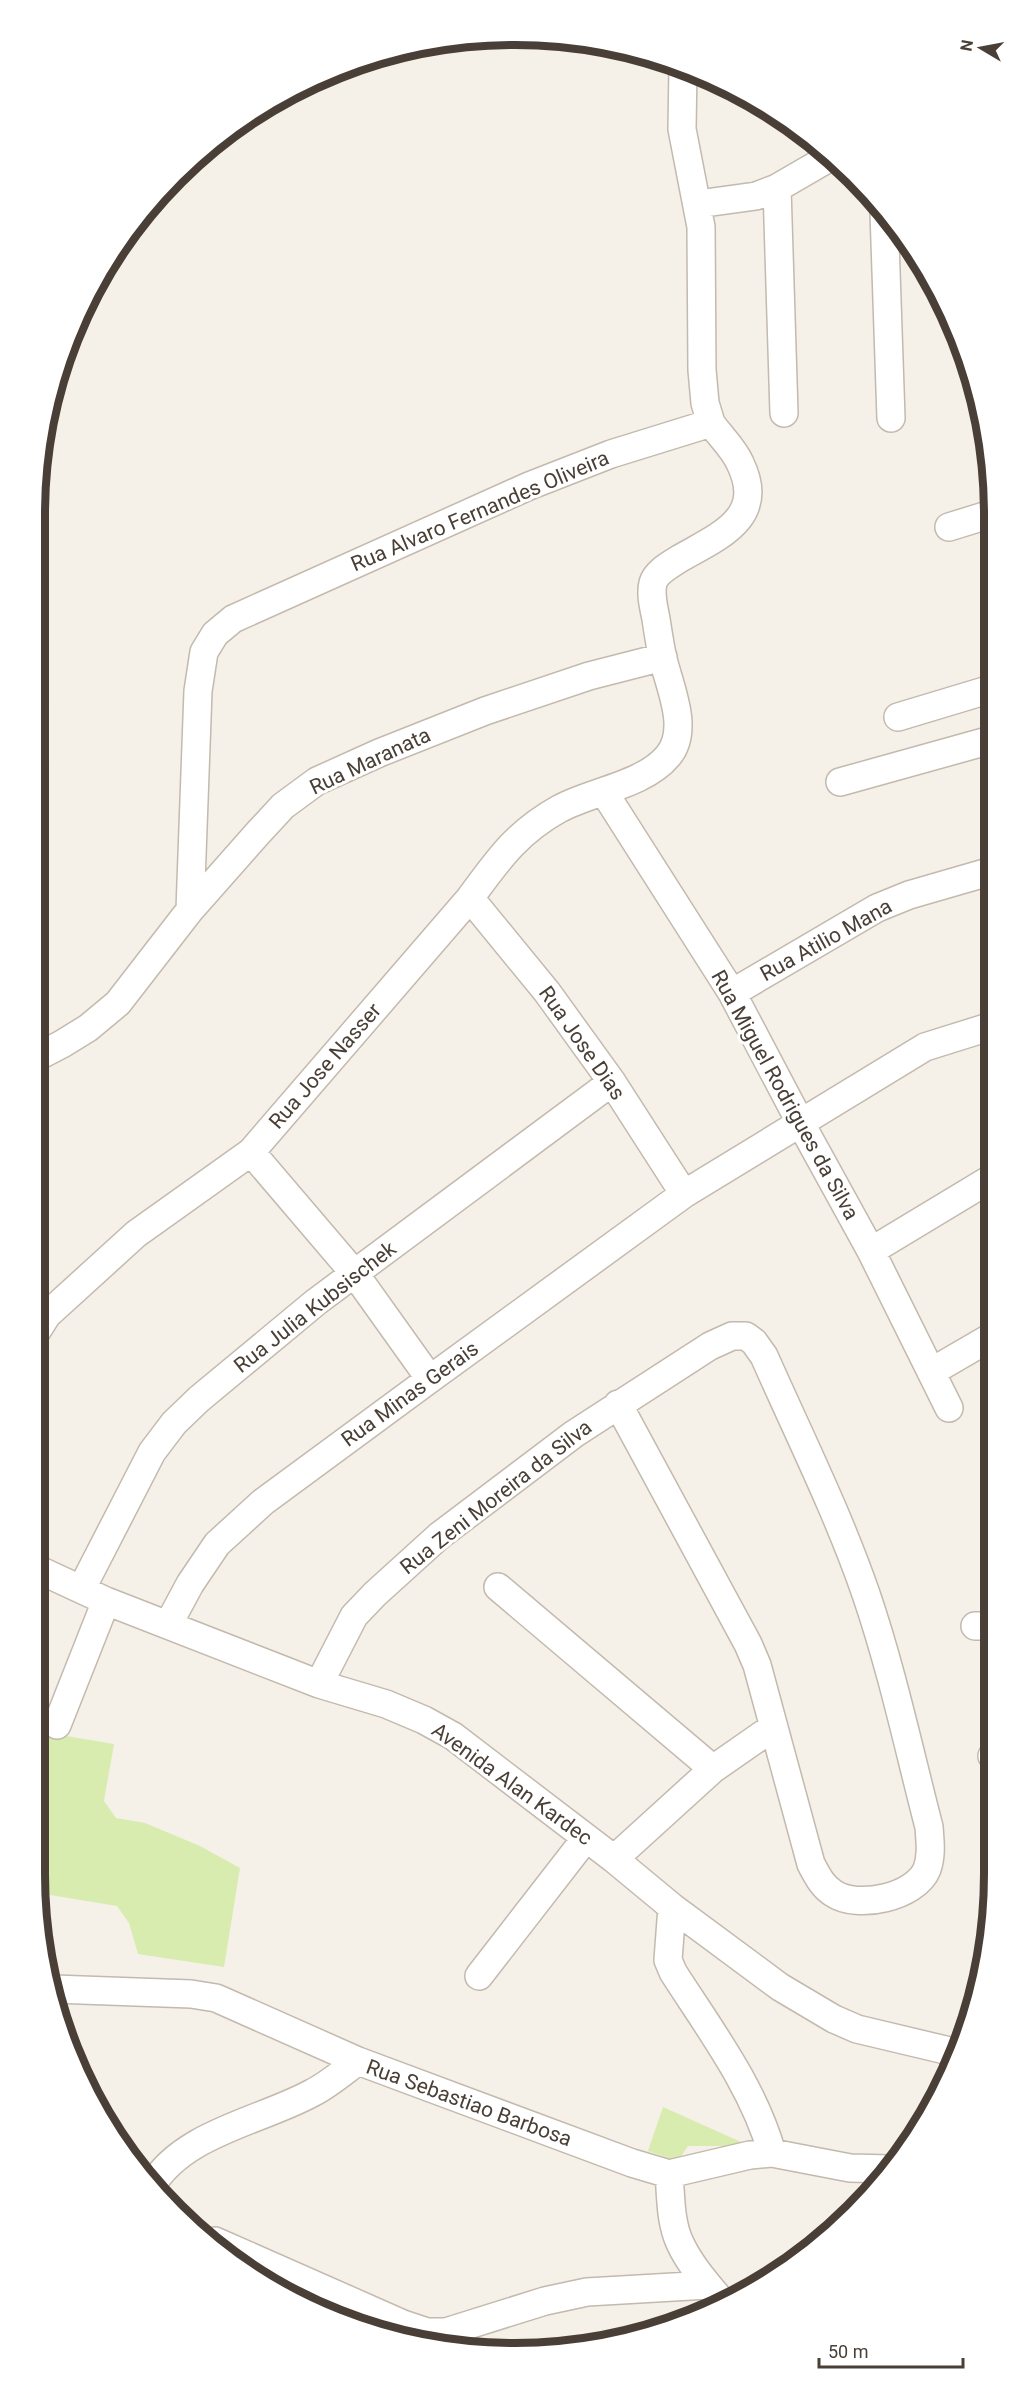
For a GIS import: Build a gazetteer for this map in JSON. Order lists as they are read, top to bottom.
{
  "streets": {
    "street": [
      "Rua Alvaro Fernandes Oliveira",
      "Rua Maranata",
      "Rua Atilio Mana",
      "Rua Jose Dias",
      "Rua Jose Nasser",
      "Rua Miguel Rodrigues da Silva",
      "Rua Julia Kubsischek",
      "Rua Minas Gerais",
      "Rua Zeni Moreira da Silva",
      "Avenida Alan Kardec",
      "Rua Sebastiao Barbosa"
    ]
  },
  "crossings": [
    ["Rua Alvaro Fernandes Oliveira", "Rua Maranata"],
    ["Rua Atilio Mana", "Rua Miguel Rodrigues da Silva"],
    ["Rua Jose Dias", "Rua Jose Nasser"],
    ["Rua Jose Dias", "Rua Julia Kubsischek"],
    ["Rua Jose Dias", "Rua Minas Gerais"],
    ["Rua Jose Nasser", "Rua Miguel Rodrigues da Silva"],
    ["Rua Miguel Rodrigues da Silva", "Rua Minas Gerais"],
    ["Rua Julia Kubsischek", "Avenida Alan Kardec"],
    ["Rua Minas Gerais", "Avenida Alan Kardec"],
    ["Rua Zeni Moreira da Silva", "Avenida Alan Kardec"]
  ],
  "scale_bar": "50 m",
  "north": "left"
}
